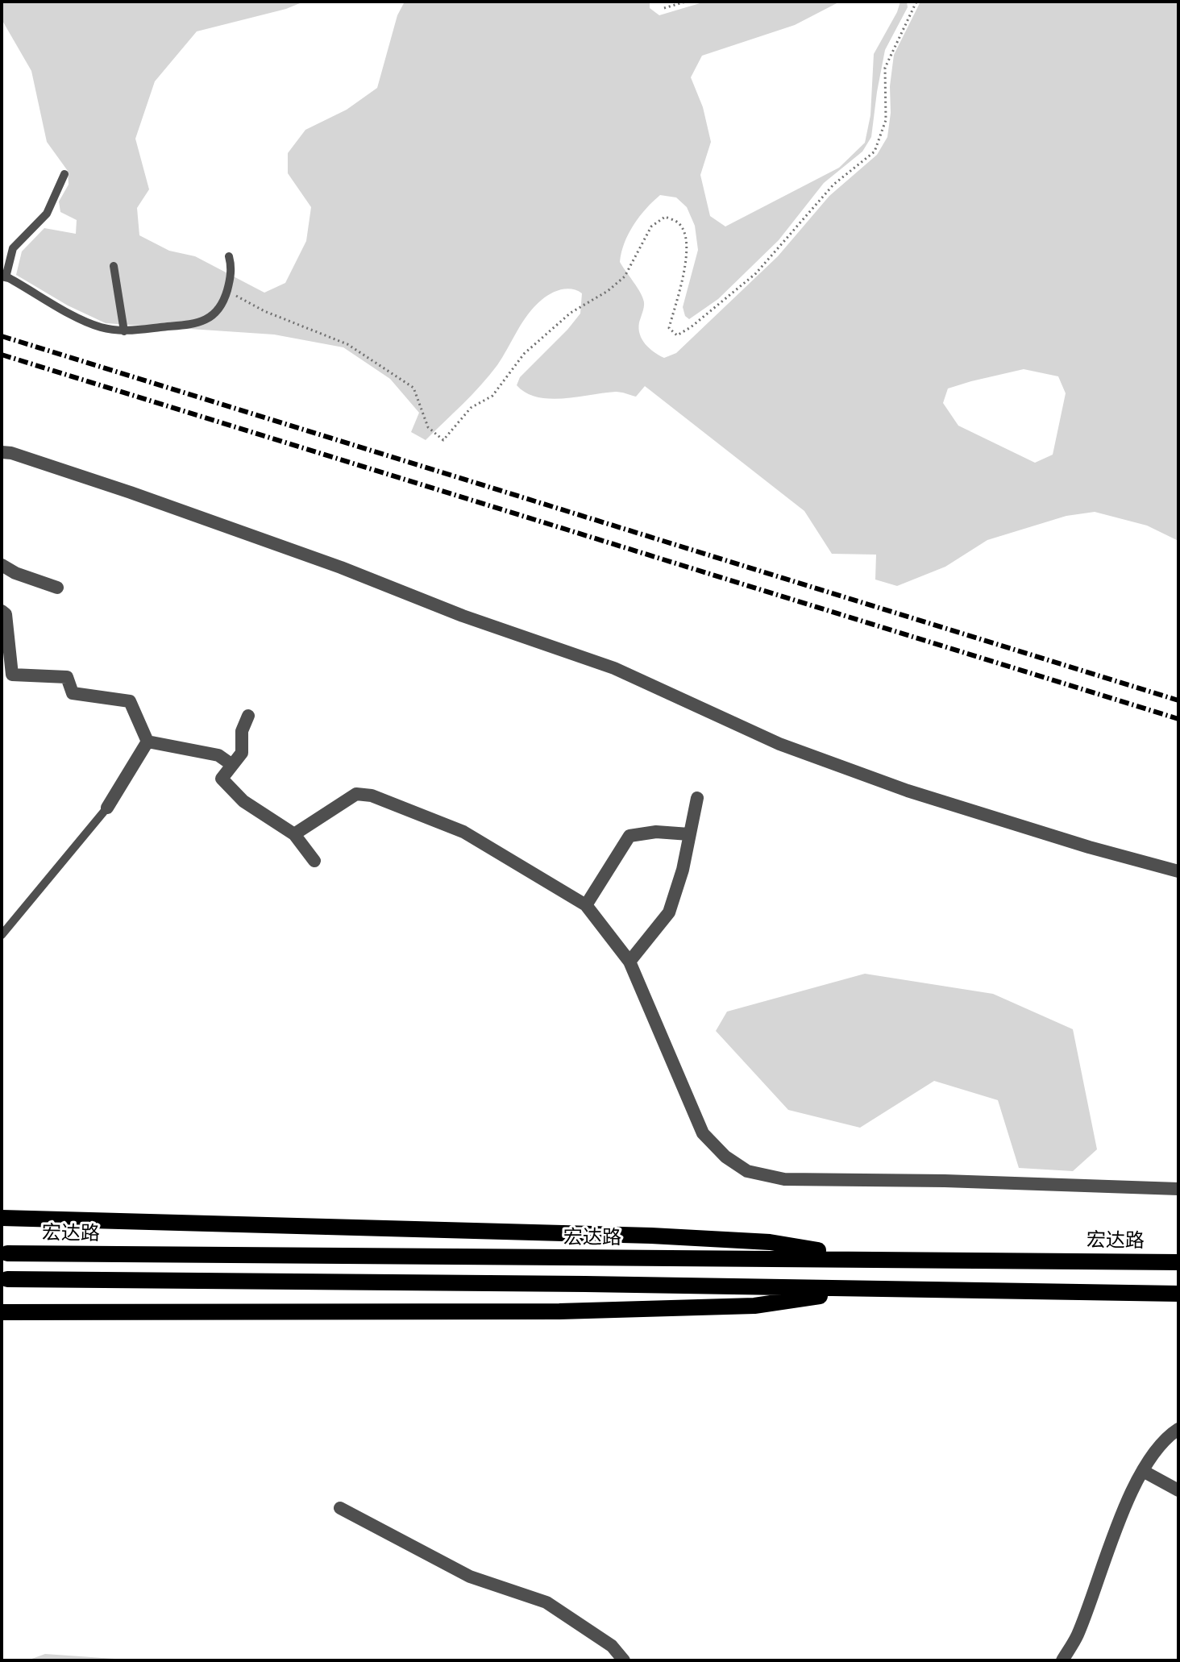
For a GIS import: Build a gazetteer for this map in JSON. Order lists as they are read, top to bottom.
{
  "streets": {
    "main road": ["宏达路"]
  }
}
